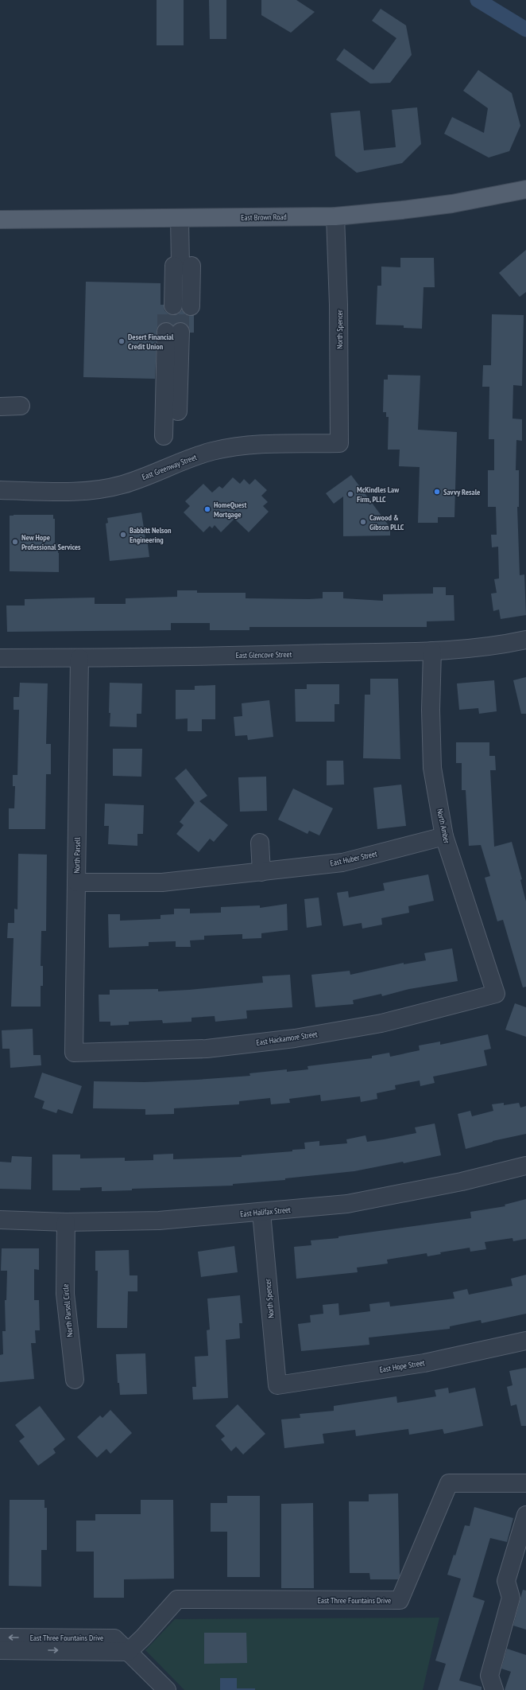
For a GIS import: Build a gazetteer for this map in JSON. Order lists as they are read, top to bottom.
{
  "streets": {
    "main road": ["East Brown Road"],
    "street": [
      "North Spencer",
      "East Greenway Street",
      "East Glencove Street",
      "North Amber",
      "North Parsell",
      "East Huber Street",
      "East Hackamore Street",
      "East Halifax Street",
      "North Parsell Circle",
      "East Hope Street",
      "East Three Fountains Drive"
    ]
  },
  "crossings": [
    ["East Brown Road", "North Spencer"],
    ["North Spencer", "East Greenway Street"],
    ["North Spencer", "East Halifax Street"],
    ["North Spencer", "East Hope Street"],
    ["East Glencove Street", "North Amber"],
    ["East Glencove Street", "North Parsell"],
    ["North Amber", "East Huber Street"],
    ["North Amber", "East Hackamore Street"],
    ["North Parsell", "East Huber Street"],
    ["North Parsell", "East Hackamore Street"],
    ["East Halifax Street", "North Parsell Circle"]
  ],
  "places": [
    "Desert Financial Credit Union",
    "Savvy Resale",
    "McKindles Law Firm, PLLC",
    "HomeQuest Mortgage",
    "Cawood & Gibson PLLC",
    "Babbitt Nelson Engineering",
    "New Hope Professional Services"
  ]
}
